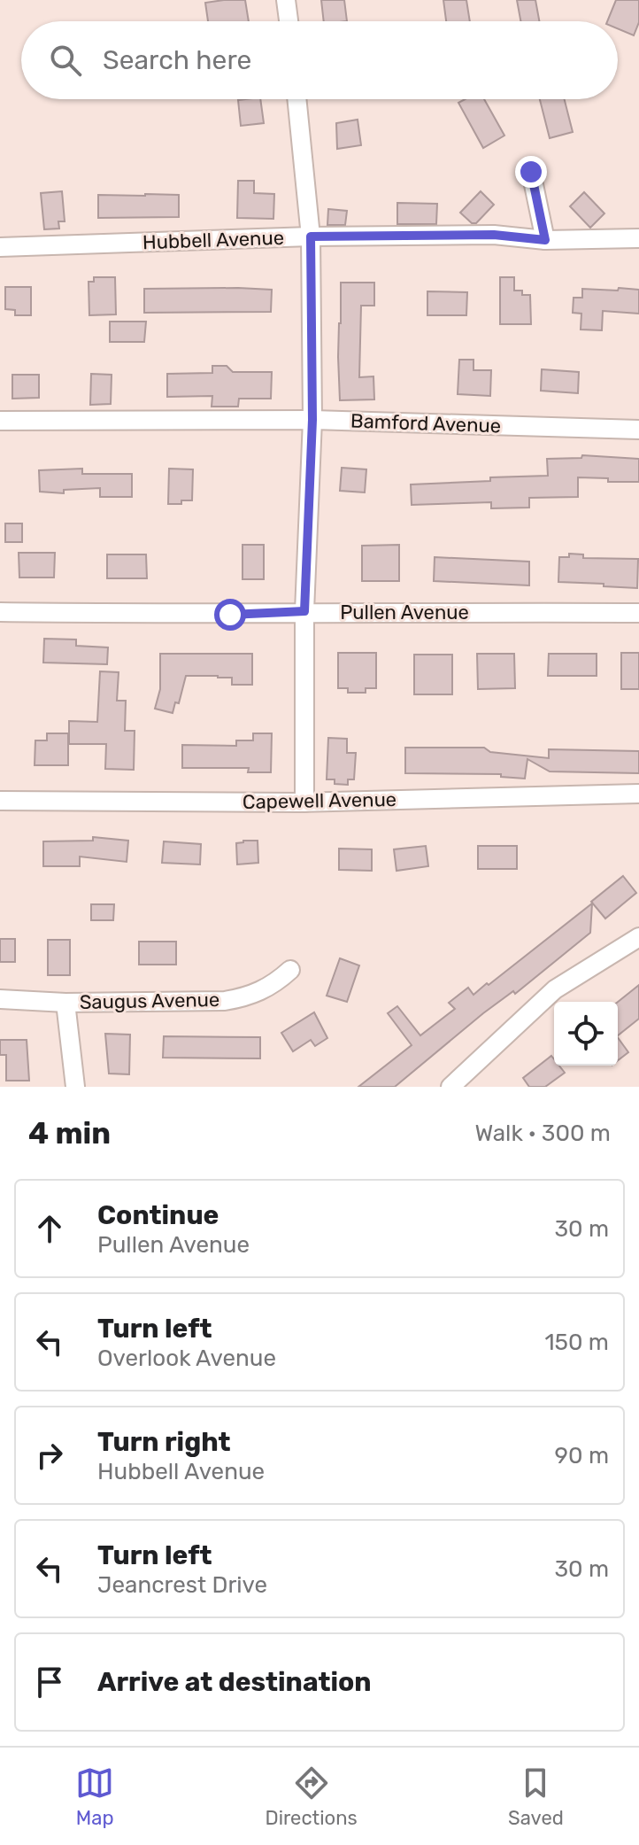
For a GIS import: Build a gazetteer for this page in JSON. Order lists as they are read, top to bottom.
{
  "streets": {
    "street": [
      "Hubbell Avenue",
      "Bamford Avenue",
      "Pullen Avenue",
      "Capewell Avenue",
      "Saugus Avenue"
    ]
  },
  "page": {
    "search": "Search here",
    "heading": ["4 min", "Walk · 300 m"],
    "list": [
      ["Continue", "Pullen Avenue", "30 m"],
      ["Turn left", "Overlook Avenue", "150 m"],
      ["Turn right", "Hubbell Avenue", "90 m"],
      ["Turn left", "Jeancrest Drive", "30 m"],
      "Arrive at destination"
    ],
    "nav": ["Map", "Directions", "Saved"]
  }
}
